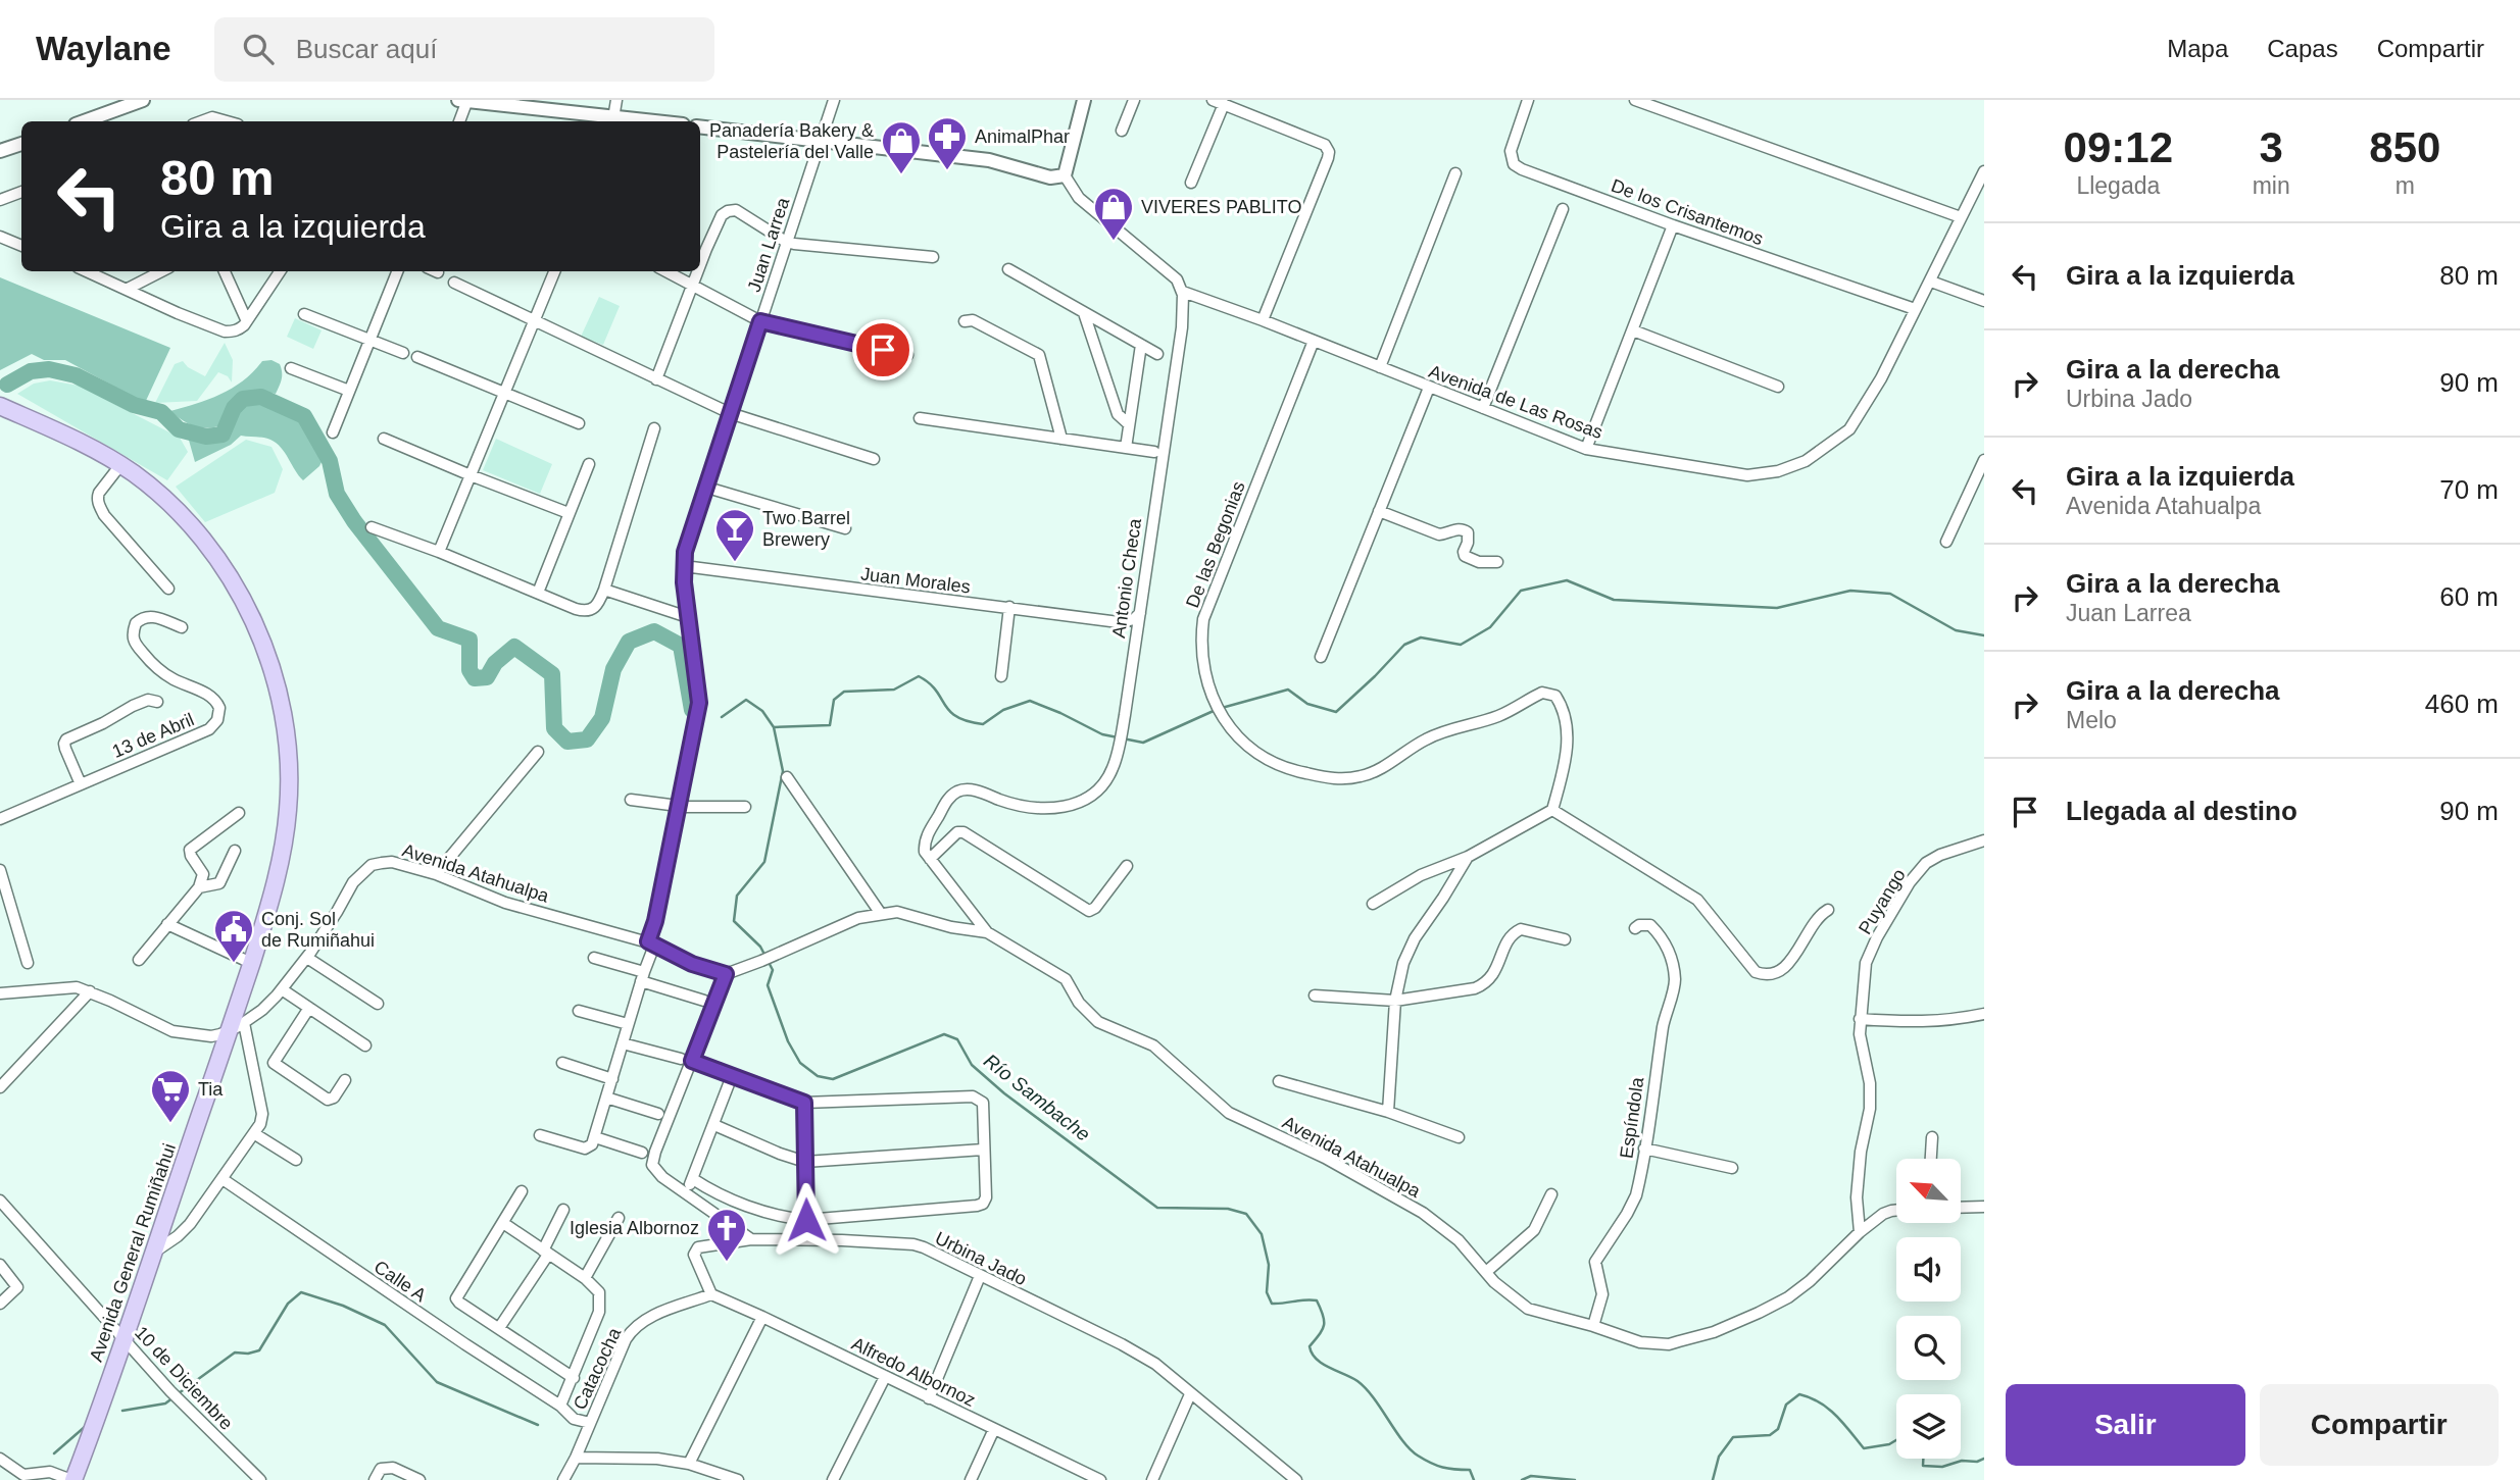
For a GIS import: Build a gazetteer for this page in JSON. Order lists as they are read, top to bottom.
{
  "streets": {
    "highway": ["Avenida General Rumiñahui"],
    "street": [
      "De los Crisantemos",
      "Juan Larrea",
      "Avenida de Las Rosas",
      "De las Begonias",
      "Antonio Checa",
      "Juan Morales",
      "13 de Abril",
      "Avenida Atahualpa",
      "Puyango",
      "Espíndola",
      "Urbina Jado",
      "Calle A",
      "Catacocha",
      "Alfredo Albornoz",
      "10 de Diciembre"
    ]
  },
  "crossings": [
    ["De los Crisantemos", "Avenida de Las Rosas"],
    ["Juan Larrea", "Juan Morales"],
    ["Juan Larrea", "Avenida Atahualpa"],
    ["Avenida de Las Rosas", "De las Begonias"],
    ["Avenida de Las Rosas", "Antonio Checa"],
    ["Antonio Checa", "Juan Morales"],
    ["Avenida Atahualpa", "Puyango"],
    ["Avenida Atahualpa", "Espíndola"],
    ["Avenida Atahualpa", "Avenida General Rumiñahui"],
    ["Avenida General Rumiñahui", "10 de Diciembre"],
    ["Calle A", "Catacocha"],
    ["Catacocha", "Alfredo Albornoz"]
  ],
  "water": ["Río Sambache"],
  "places": {
    "pharmacy": ["AnimalPhar"],
    "shop": ["Panadería Bakery & Pastelería del Valle", "VIVERES PABLITO"],
    "bar": ["Two Barrel Brewery"],
    "public building": ["Conj. Sol de Rumiñahui"],
    "supermarket": ["Tia"],
    "church": ["Iglesia Albornoz"]
  },
  "north": "top left",
  "page": {
    "header": "Waylane",
    "search": "Buscar aquí",
    "nav": ["Mapa", "Capas", "Compartir"],
    "eta": [
      "09:12",
      "Llegada",
      "3",
      "min",
      "850",
      "m"
    ],
    "turn": ["80 m", "Gira a la izquierda"],
    "list": [
      {
        "name": "Gira a la izquierda",
        "value": "80 m"
      },
      {
        "name": "Gira a la derecha",
        "note": "Urbina Jado",
        "value": "90 m"
      },
      {
        "name": "Gira a la izquierda",
        "note": "Avenida Atahualpa",
        "value": "70 m"
      },
      {
        "name": "Gira a la derecha",
        "note": "Juan Larrea",
        "value": "60 m"
      },
      {
        "name": "Gira a la derecha",
        "note": "Melo",
        "value": "460 m"
      },
      {
        "name": "Llegada al destino",
        "value": "90 m"
      }
    ],
    "buttons": ["Salir", "Compartir"]
  }
}
